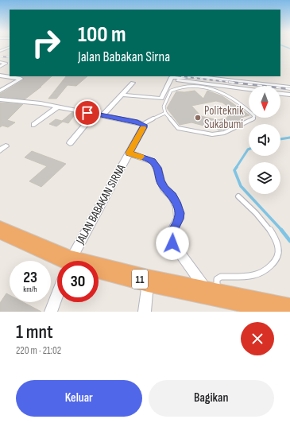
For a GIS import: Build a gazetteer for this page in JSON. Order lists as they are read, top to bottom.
{
  "streets": {
    "highway": ["11"],
    "street": ["JALAN BABAKAN SIRNA"]
  },
  "places": ["Politeknik Sukabumi"],
  "north": "bottom",
  "page": {
    "turn": ["100 m", "Jalan Babakan Sirna"],
    "speed": "23 km/h",
    "limit": "30",
    "heading": ["1 mnt", "220 m · 21:02"],
    "buttons": ["Keluar", "Bagikan"]
  }
}
